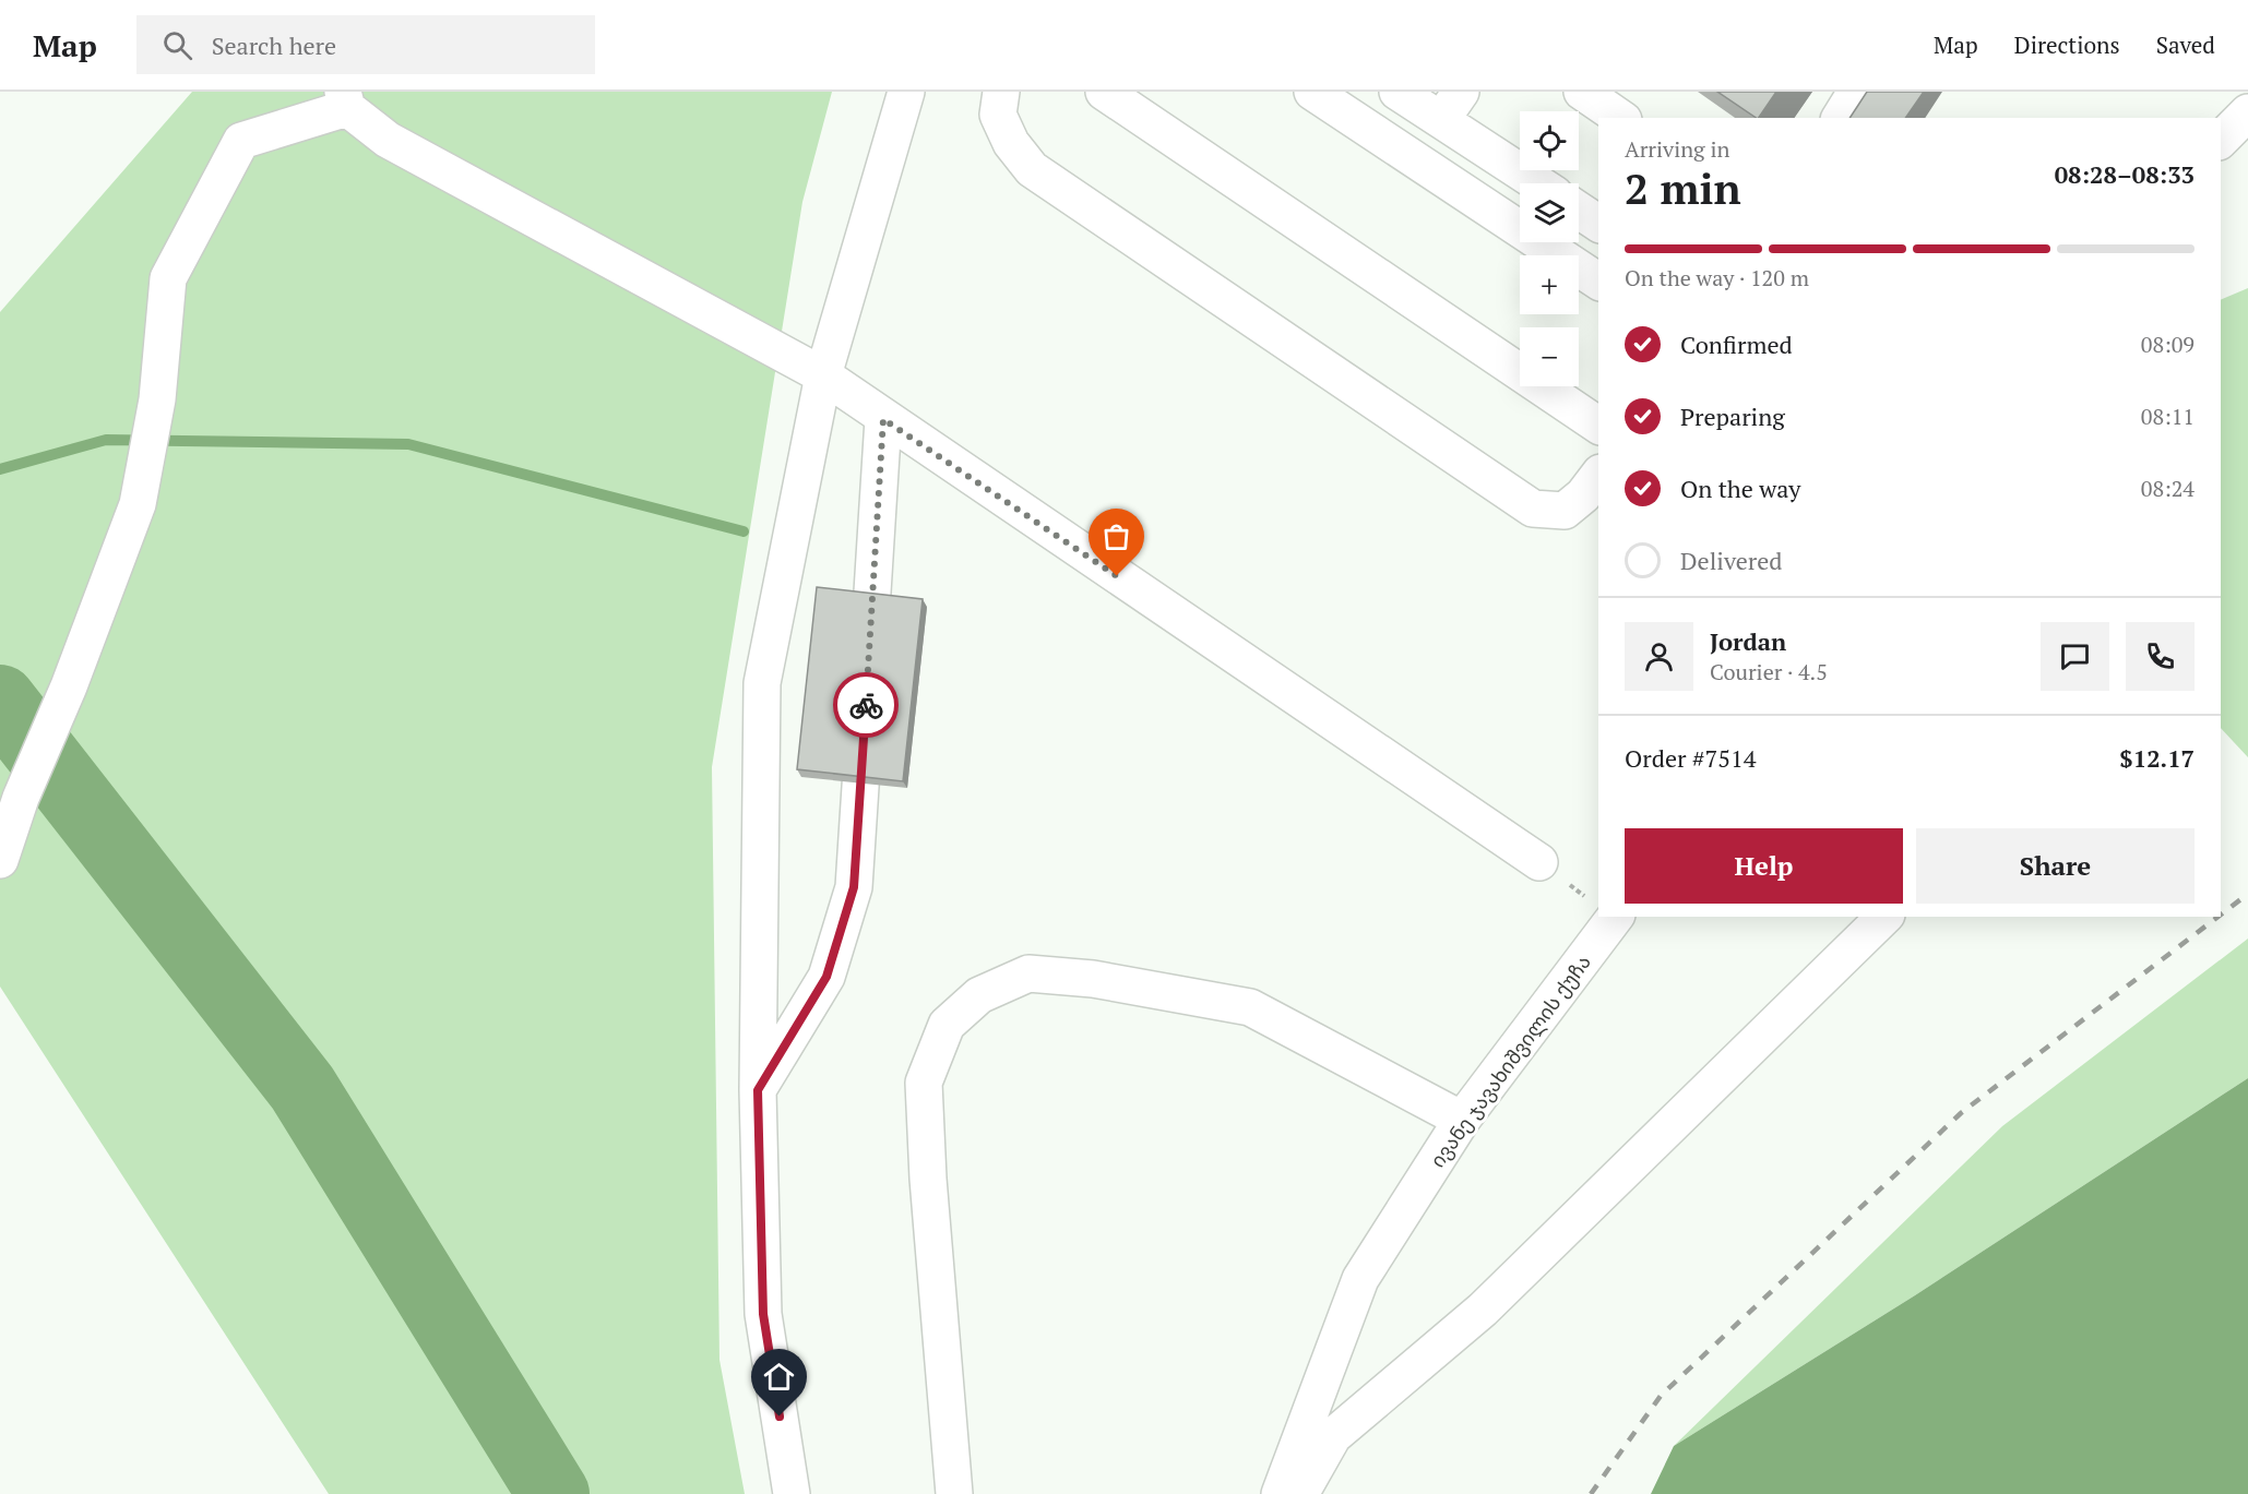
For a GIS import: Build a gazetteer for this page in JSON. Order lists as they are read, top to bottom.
{
  "streets": {
    "street": ["ივანე ჯავახიშვილის ქუჩა"]
  },
  "page": {
    "header": "Map",
    "search": "Search here",
    "nav": ["Map", "Directions", "Saved"],
    "map_buttons": ["+", "−"],
    "heading": ["2 min", "Arriving in", "08:28–08:33"],
    "panel": [
      "Jordan",
      "Courier · 4.5",
      "Order #7514",
      "$12.17"
    ],
    "bar": "On the way · 120 m",
    "list": [
      ["Confirmed", "08:09"],
      ["Preparing", "08:11"],
      ["On the way", "08:24"],
      "Delivered"
    ],
    "buttons": ["Help", "Share"]
  }
}
